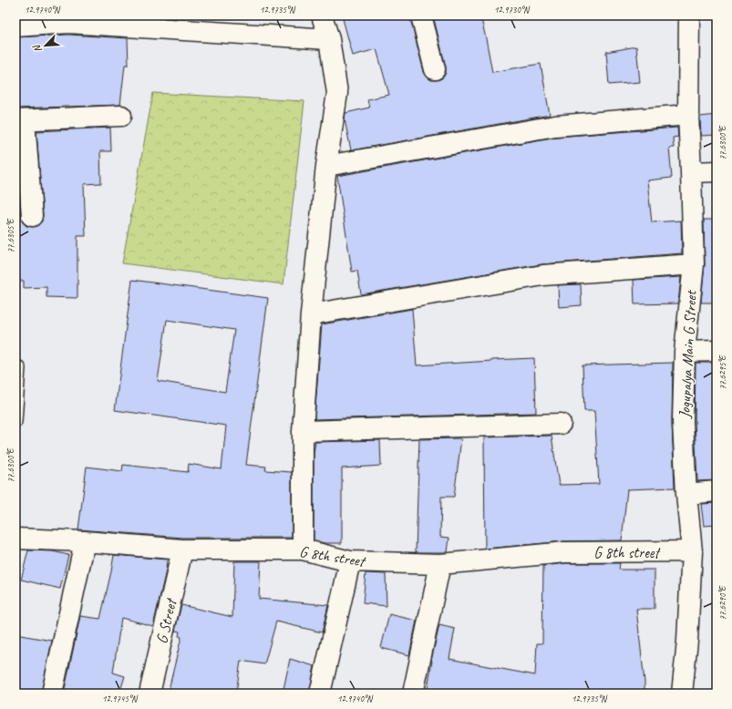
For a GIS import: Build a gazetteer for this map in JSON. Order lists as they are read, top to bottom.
{
  "streets": {
    "street": ["Jogupalya Main G Street", "G 8th street", "G Street"]
  },
  "crossings": [
    ["Jogupalya Main G Street", "G 8th street"],
    ["G 8th street", "G Street"]
  ],
  "north": "bottom left",
  "coordinates": [
    "12.9740°N",
    "12.9735°N",
    "12.9730°N",
    "77.6300°E",
    "77.6305°E",
    "77.6295°E",
    "77.6290°E",
    "12.9745°N"
  ]
}
